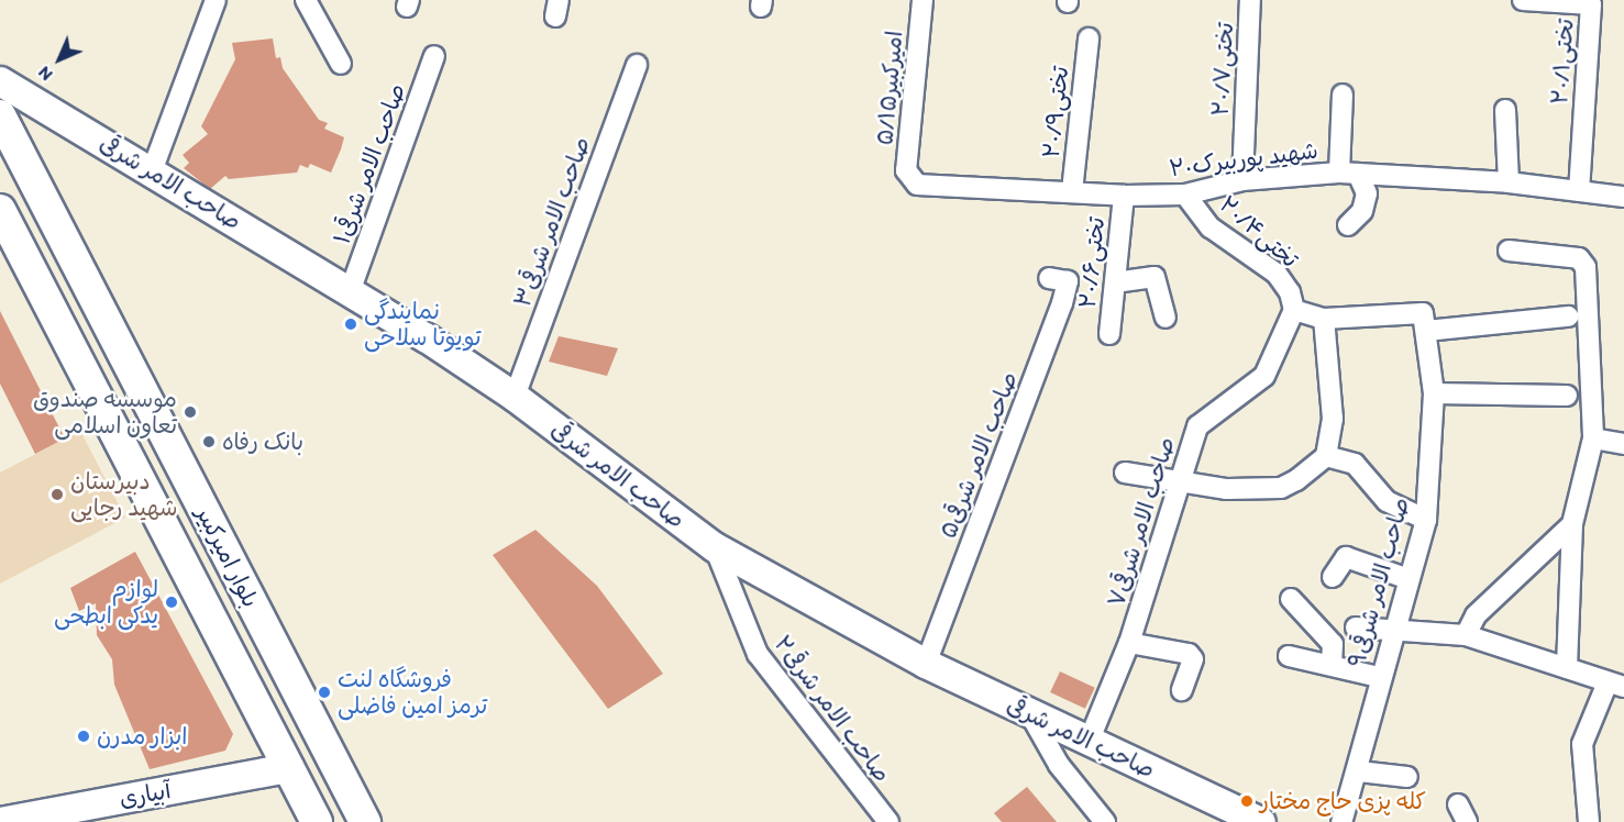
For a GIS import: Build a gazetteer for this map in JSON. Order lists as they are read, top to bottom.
{
  "streets": {
    "main road": ["بلوار امیرکبیر"],
    "street": [
      "تختی۲۰/۱",
      "تختی۲۰/۷",
      "امیرکبیر۵/۱۵",
      "تختی۲۰/۹",
      "شهید پوربیرک۲۰",
      "صاحب الامر شرقی۱",
      "صاحب الامر شرقی",
      "صاحب الامر شرقی۳",
      "تختی۲۰/۴",
      "تختی۲۰/۶",
      "صاحب الامر شرقی۵",
      "صاحب الامر شرقی۷",
      "صاحب الامر شرقی۹",
      "۲صاحب الامر شرقی",
      "آبیاری"
    ]
  },
  "crossings": [
    ["تختی۲۰/۱", "شهید پوربیرک۲۰"],
    ["تختی۲۰/۷", "شهید پوربیرک۲۰"],
    ["امیرکبیر۵/۱۵", "شهید پوربیرک۲۰"],
    ["تختی۲۰/۹", "شهید پوربیرک۲۰"],
    ["شهید پوربیرک۲۰", "تختی۲۰/۴"],
    ["شهید پوربیرک۲۰", "تختی۲۰/۶"],
    ["صاحب الامر شرقی۱", "صاحب الامر شرقی"],
    ["صاحب الامر شرقی", "صاحب الامر شرقی۳"],
    ["صاحب الامر شرقی", "صاحب الامر شرقی۵"],
    ["صاحب الامر شرقی", "صاحب الامر شرقی۷"],
    ["صاحب الامر شرقی", "۲صاحب الامر شرقی"],
    ["تختی۲۰/۴", "صاحب الامر شرقی۷"],
    ["بلوار امیرکبیر", "آبیاری"]
  ],
  "places": [
    "نمایندگی تویوتا سلاحی",
    "موسسه صندوق تعاون اسلامی",
    "بانک رفاه",
    "دبیرستان شهید رجایی",
    "لوازم یدکی ابطحی",
    "فروشگاه لنت ترمز امین فاضلی",
    "ابزار مدرن",
    "کله پزی حاج مختار"
  ],
  "north": "bottom left"
}
